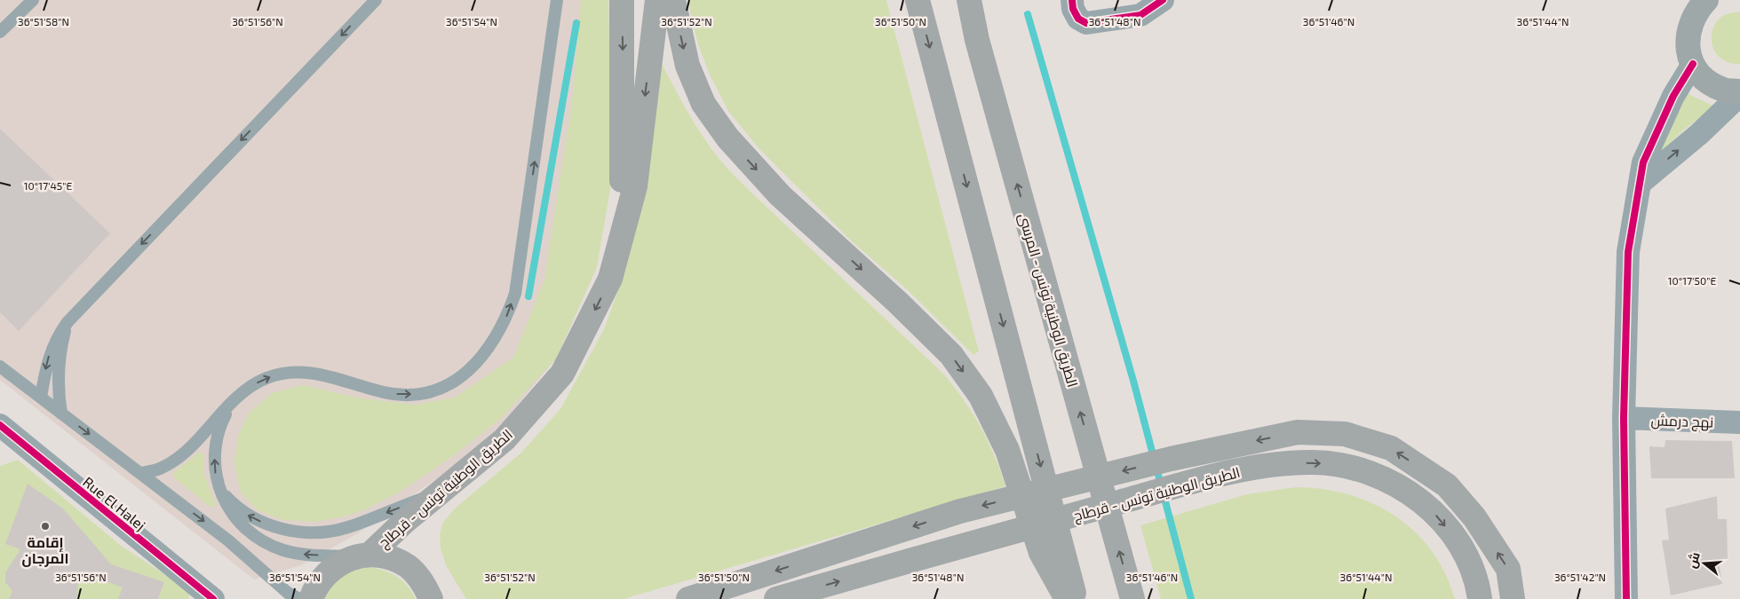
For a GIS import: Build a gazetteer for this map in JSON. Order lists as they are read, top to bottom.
{
  "streets": {
    "highway": ["الطريق الوطنية تونس - المرسى", "الطريق الوطنية تونس - قرطاج"],
    "street": ["نهج درمش", "Rue El Halej"]
  },
  "places": ["إقامة المرجان"],
  "north": "left",
  "coordinates": [
    "36°51'58\"N",
    "36°51'56\"N",
    "36°51'54\"N",
    "36°51'52\"N",
    "36°51'50\"N",
    "36°51'48\"N",
    "36°51'46\"N",
    "36°51'44\"N",
    "10°17'45\"E",
    "10°17'50\"E",
    "36°51'42\"N"
  ]
}
